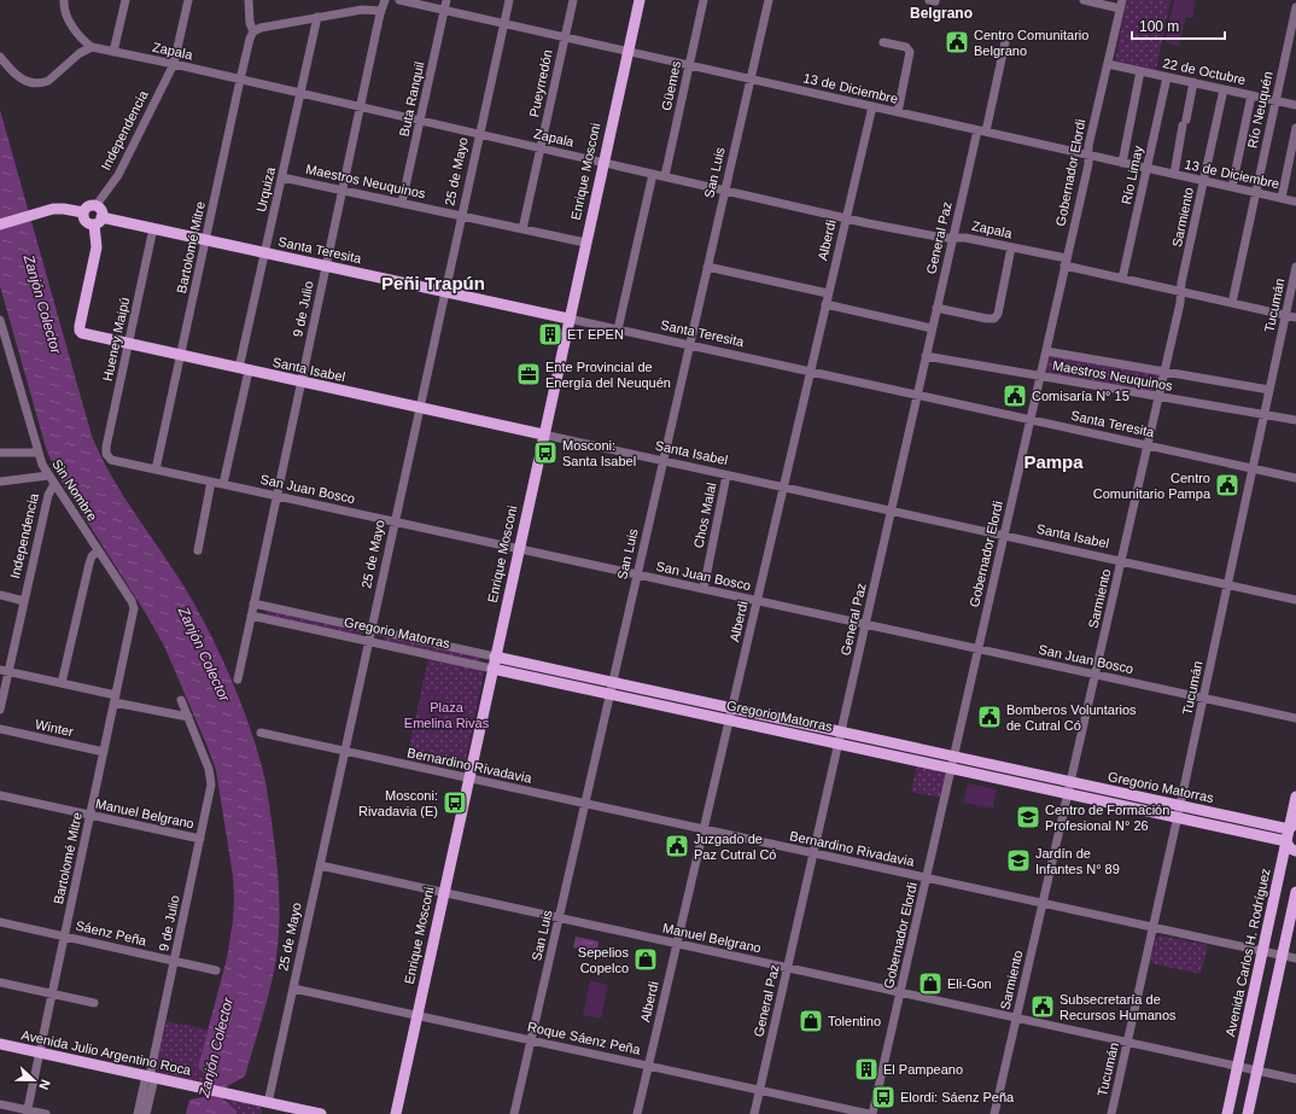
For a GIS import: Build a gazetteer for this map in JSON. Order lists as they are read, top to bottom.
{
  "streets": {
    "main road": [
      "25 de Mayo",
      "Enrique Mosconi",
      "Santa Teresita",
      "Santa Isabel",
      "Gregorio Matorras",
      "Avenida Carlos H. Rodríguez",
      "Avenida Julio Argentino Roca"
    ],
    "street": [
      "Zapala",
      "22 de Octubre",
      "Pueyrredón",
      "Güemes",
      "13 de Diciembre",
      "Buta Ranquil",
      "Río Neuquén",
      "Independencia",
      "San Luis",
      "Gobernador Elordi",
      "Río Limay",
      "Maestros Neuquinos",
      "Urquiza",
      "Sarmiento",
      "General Paz",
      "Alberdi",
      "Bartolomé Mitre",
      "Tucumán",
      "9 de Julio",
      "Hueney Maipú",
      "San Juan Bosco",
      "Sin Nombre",
      "Chos Malal",
      "Winter",
      "Bernardino Rivadavia",
      "Manuel Belgrano",
      "Sáenz Peña",
      "Roque Sáenz Peña"
    ]
  },
  "crossings": [
    ["Zapala", "Pueyrredón"],
    ["Zapala", "Güemes"],
    ["Zapala", "Buta Ranquil"],
    ["Zapala", "Río Neuquén"],
    ["Zapala", "Independencia"],
    ["Zapala", "25 de Mayo"],
    ["Zapala", "Enrique Mosconi"],
    ["Zapala", "San Luis"],
    ["Zapala", "Gobernador Elordi"],
    ["Zapala", "Río Limay"],
    ["Zapala", "Urquiza"],
    ["Zapala", "Sarmiento"],
    ["Zapala", "General Paz"],
    ["Zapala", "Alberdi"],
    ["Zapala", "Bartolomé Mitre"],
    ["Zapala", "Tucumán"],
    ["Zapala", "9 de Julio"],
    ["22 de Octubre", "Río Neuquén"],
    ["22 de Octubre", "Gobernador Elordi"],
    ["22 de Octubre", "Río Limay"],
    ["22 de Octubre", "Sarmiento"],
    ["Pueyrredón", "13 de Diciembre"],
    ["Pueyrredón", "Maestros Neuquinos"],
    ["Güemes", "13 de Diciembre"],
    ["13 de Diciembre", "Buta Ranquil"],
    ["13 de Diciembre", "Río Neuquén"],
    ["13 de Diciembre", "25 de Mayo"],
    ["13 de Diciembre", "Enrique Mosconi"],
    ["13 de Diciembre", "San Luis"],
    ["13 de Diciembre", "Gobernador Elordi"],
    ["13 de Diciembre", "Río Limay"],
    ["13 de Diciembre", "Sarmiento"],
    ["13 de Diciembre", "General Paz"],
    ["13 de Diciembre", "Alberdi"],
    ["Buta Ranquil", "Maestros Neuquinos"],
    ["Independencia", "Santa Teresita"],
    ["Independencia", "Santa Isabel"],
    ["Independencia", "Sin Nombre"],
    ["25 de Mayo", "Maestros Neuquinos"],
    ["25 de Mayo", "Santa Teresita"],
    ["25 de Mayo", "Santa Isabel"],
    ["25 de Mayo", "San Juan Bosco"],
    ["25 de Mayo", "Gregorio Matorras"],
    ["25 de Mayo", "Bernardino Rivadavia"],
    ["25 de Mayo", "Manuel Belgrano"],
    ["25 de Mayo", "Roque Sáenz Peña"],
    ["25 de Mayo", "Avenida Julio Argentino Roca"],
    ["Enrique Mosconi", "Maestros Neuquinos"],
    ["Enrique Mosconi", "Santa Teresita"],
    ["Enrique Mosconi", "Santa Isabel"],
    ["Enrique Mosconi", "San Juan Bosco"],
    ["Enrique Mosconi", "Gregorio Matorras"],
    ["Enrique Mosconi", "Bernardino Rivadavia"],
    ["Enrique Mosconi", "Manuel Belgrano"],
    ["Enrique Mosconi", "Roque Sáenz Peña"],
    ["San Luis", "Santa Teresita"],
    ["San Luis", "Santa Isabel"],
    ["San Luis", "San Juan Bosco"],
    ["San Luis", "Gregorio Matorras"],
    ["San Luis", "Bernardino Rivadavia"],
    ["San Luis", "Manuel Belgrano"],
    ["San Luis", "Roque Sáenz Peña"],
    ["Gobernador Elordi", "Maestros Neuquinos"],
    ["Gobernador Elordi", "Santa Teresita"],
    ["Gobernador Elordi", "Santa Isabel"],
    ["Gobernador Elordi", "San Juan Bosco"],
    ["Gobernador Elordi", "Gregorio Matorras"],
    ["Gobernador Elordi", "Bernardino Rivadavia"],
    ["Gobernador Elordi", "Manuel Belgrano"],
    ["Maestros Neuquinos", "Urquiza"],
    ["Maestros Neuquinos", "Sarmiento"],
    ["Maestros Neuquinos", "General Paz"],
    ["Maestros Neuquinos", "Tucumán"],
    ["Maestros Neuquinos", "9 de Julio"],
    ["Urquiza", "Santa Teresita"],
    ["Urquiza", "Santa Isabel"],
    ["Urquiza", "San Juan Bosco"],
    ["Sarmiento", "Santa Teresita"],
    ["Sarmiento", "Santa Isabel"],
    ["Sarmiento", "San Juan Bosco"],
    ["Sarmiento", "Gregorio Matorras"],
    ["Sarmiento", "Bernardino Rivadavia"],
    ["Sarmiento", "Manuel Belgrano"],
    ["General Paz", "Santa Teresita"],
    ["General Paz", "Santa Isabel"],
    ["General Paz", "San Juan Bosco"],
    ["General Paz", "Gregorio Matorras"],
    ["General Paz", "Bernardino Rivadavia"],
    ["General Paz", "Manuel Belgrano"],
    ["General Paz", "Roque Sáenz Peña"],
    ["Alberdi", "Santa Teresita"],
    ["Alberdi", "Santa Isabel"],
    ["Alberdi", "San Juan Bosco"],
    ["Alberdi", "Gregorio Matorras"],
    ["Alberdi", "Bernardino Rivadavia"],
    ["Alberdi", "Manuel Belgrano"],
    ["Alberdi", "Roque Sáenz Peña"],
    ["Bartolomé Mitre", "Santa Teresita"],
    ["Bartolomé Mitre", "Santa Isabel"],
    ["Bartolomé Mitre", "San Juan Bosco"],
    ["Bartolomé Mitre", "Sin Nombre"],
    ["Bartolomé Mitre", "Winter"],
    ["Bartolomé Mitre", "Manuel Belgrano"],
    ["Bartolomé Mitre", "Sáenz Peña"],
    ["Bartolomé Mitre", "Avenida Julio Argentino Roca"],
    ["Santa Teresita", "Tucumán"],
    ["Santa Teresita", "9 de Julio"],
    ["Santa Teresita", "Hueney Maipú"],
    ["Santa Teresita", "Santa Isabel"],
    ["Tucumán", "Santa Isabel"],
    ["Tucumán", "San Juan Bosco"],
    ["Tucumán", "Gregorio Matorras"],
    ["Tucumán", "Bernardino Rivadavia"],
    ["Tucumán", "Manuel Belgrano"],
    ["9 de Julio", "Santa Isabel"],
    ["9 de Julio", "San Juan Bosco"],
    ["9 de Julio", "Gregorio Matorras"],
    ["9 de Julio", "Manuel Belgrano"],
    ["9 de Julio", "Sáenz Peña"],
    ["9 de Julio", "Avenida Julio Argentino Roca"],
    ["Hueney Maipú", "Santa Isabel"],
    ["Hueney Maipú", "San Juan Bosco"],
    ["Santa Isabel", "Chos Malal"],
    ["San Juan Bosco", "Chos Malal"],
    ["Gregorio Matorras", "Avenida Carlos H. Rodríguez"],
    ["Bernardino Rivadavia", "Avenida Carlos H. Rodríguez"],
    ["Manuel Belgrano", "Avenida Carlos H. Rodríguez"]
  ],
  "districts": ["Belgrano", "Peñi Trapún", "Pampa"],
  "water": ["Zanjón Colector"],
  "parks": ["Plaza Emelina Rivas"],
  "places": {
    "public building": [
      "Centro Comunitario Belgrano",
      "Comisaría N° 15",
      "Centro Comunitario Pampa",
      "Bomberos Voluntarios de Cutral Có",
      "Juzgado de Paz Cutral Có",
      "Subsecretaría de Recursos Humanos"
    ],
    "building": ["ET EPEN", "El Pampeano"],
    "office": ["Ente Provincial de Energía del Neuquén"],
    "bus stop": ["Mosconi: Santa Isabel", "Mosconi: Rivadavia (E)", "Elordi: Sáenz Peña"],
    "school or university": ["Centro de Formación Profesional N° 26", "Jardín de Infantes N° 89"],
    "shop": ["Sepelios Copelco", "Eli-Gon", "Tolentino"]
  },
  "scale_bar": "100 m",
  "north": "right"
}
